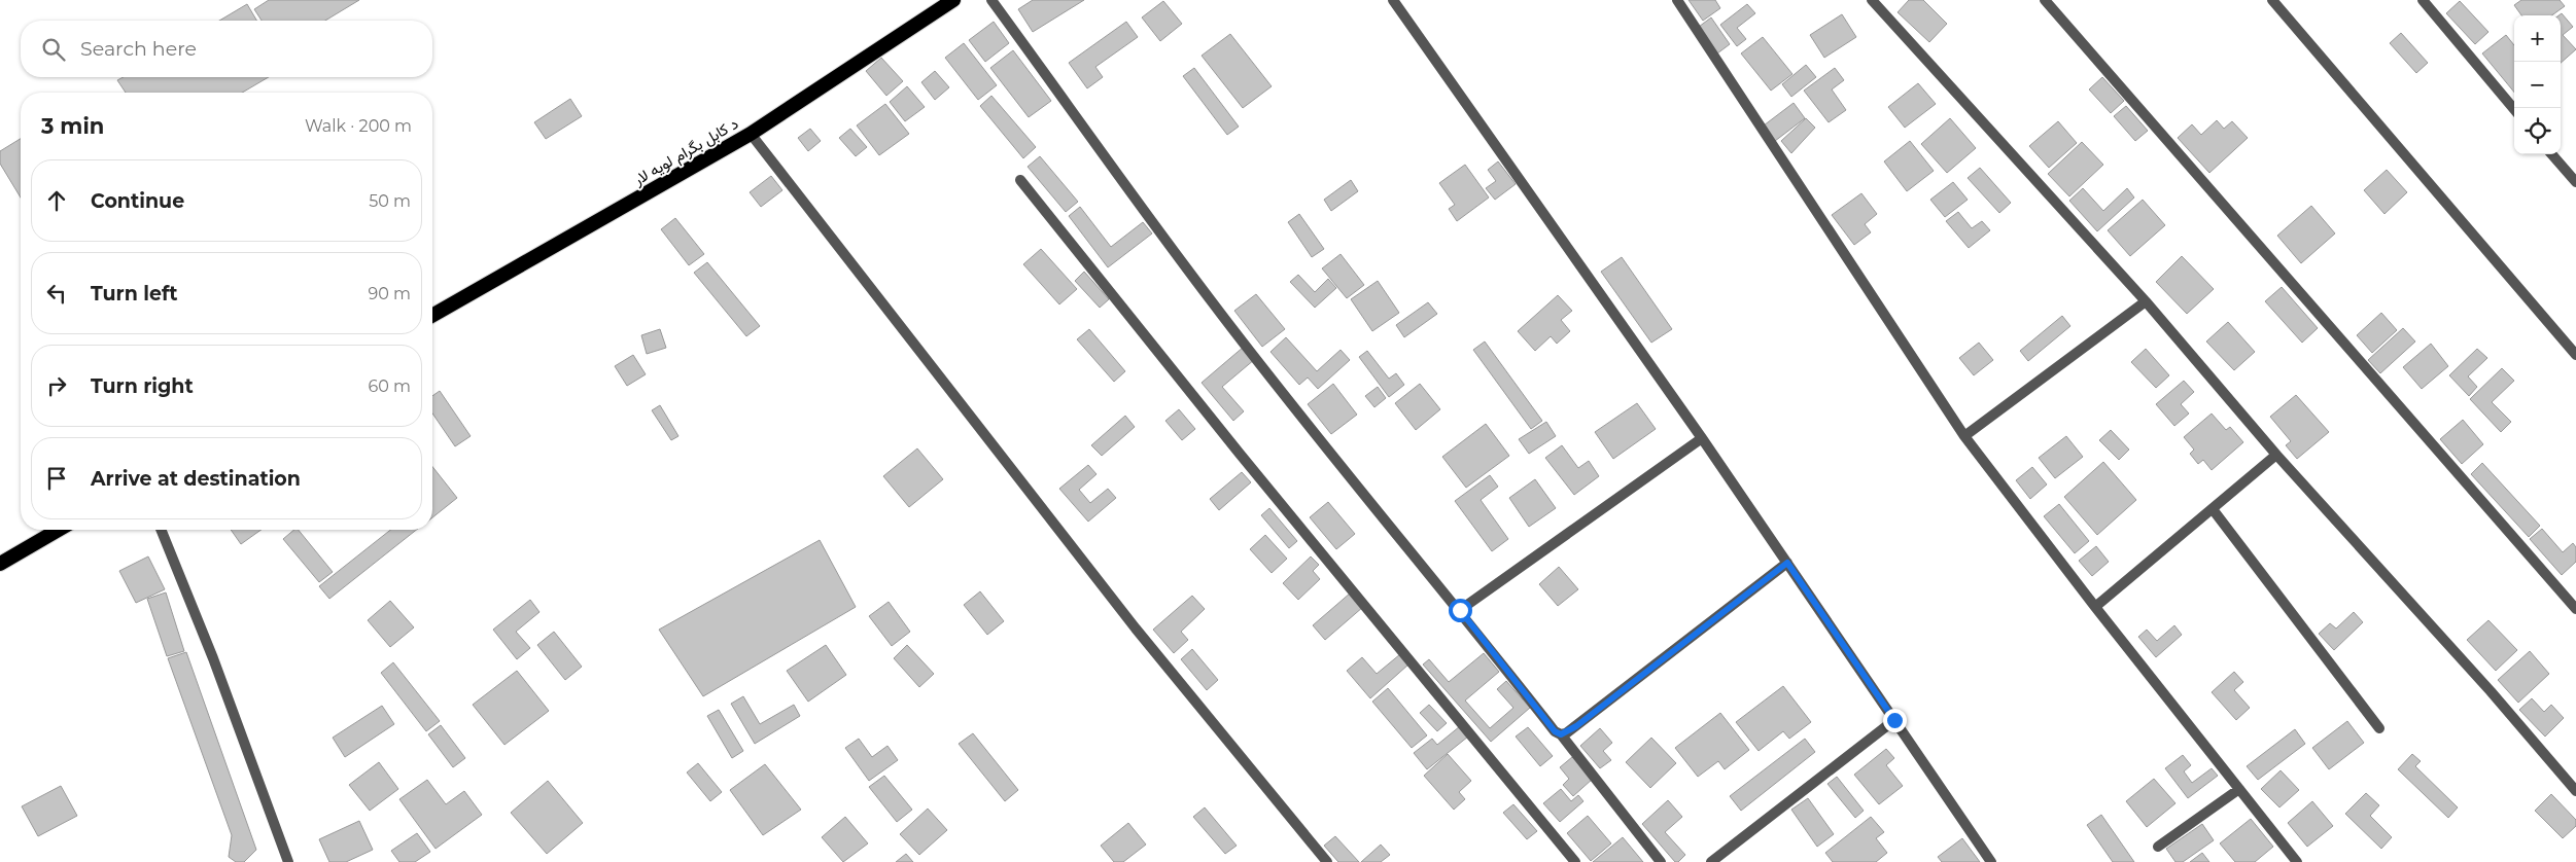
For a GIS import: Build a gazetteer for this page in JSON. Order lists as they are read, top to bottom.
{
  "streets": {
    "highway": ["د کابل بگرام لویه لار"]
  },
  "page": {
    "map_buttons": ["+", "−"],
    "search": "Search here",
    "heading": ["3 min", "Walk · 200 m"],
    "list": [
      ["Continue", "50 m"],
      ["Turn left", "90 m"],
      ["Turn right", "60 m"],
      "Arrive at destination"
    ]
  }
}
